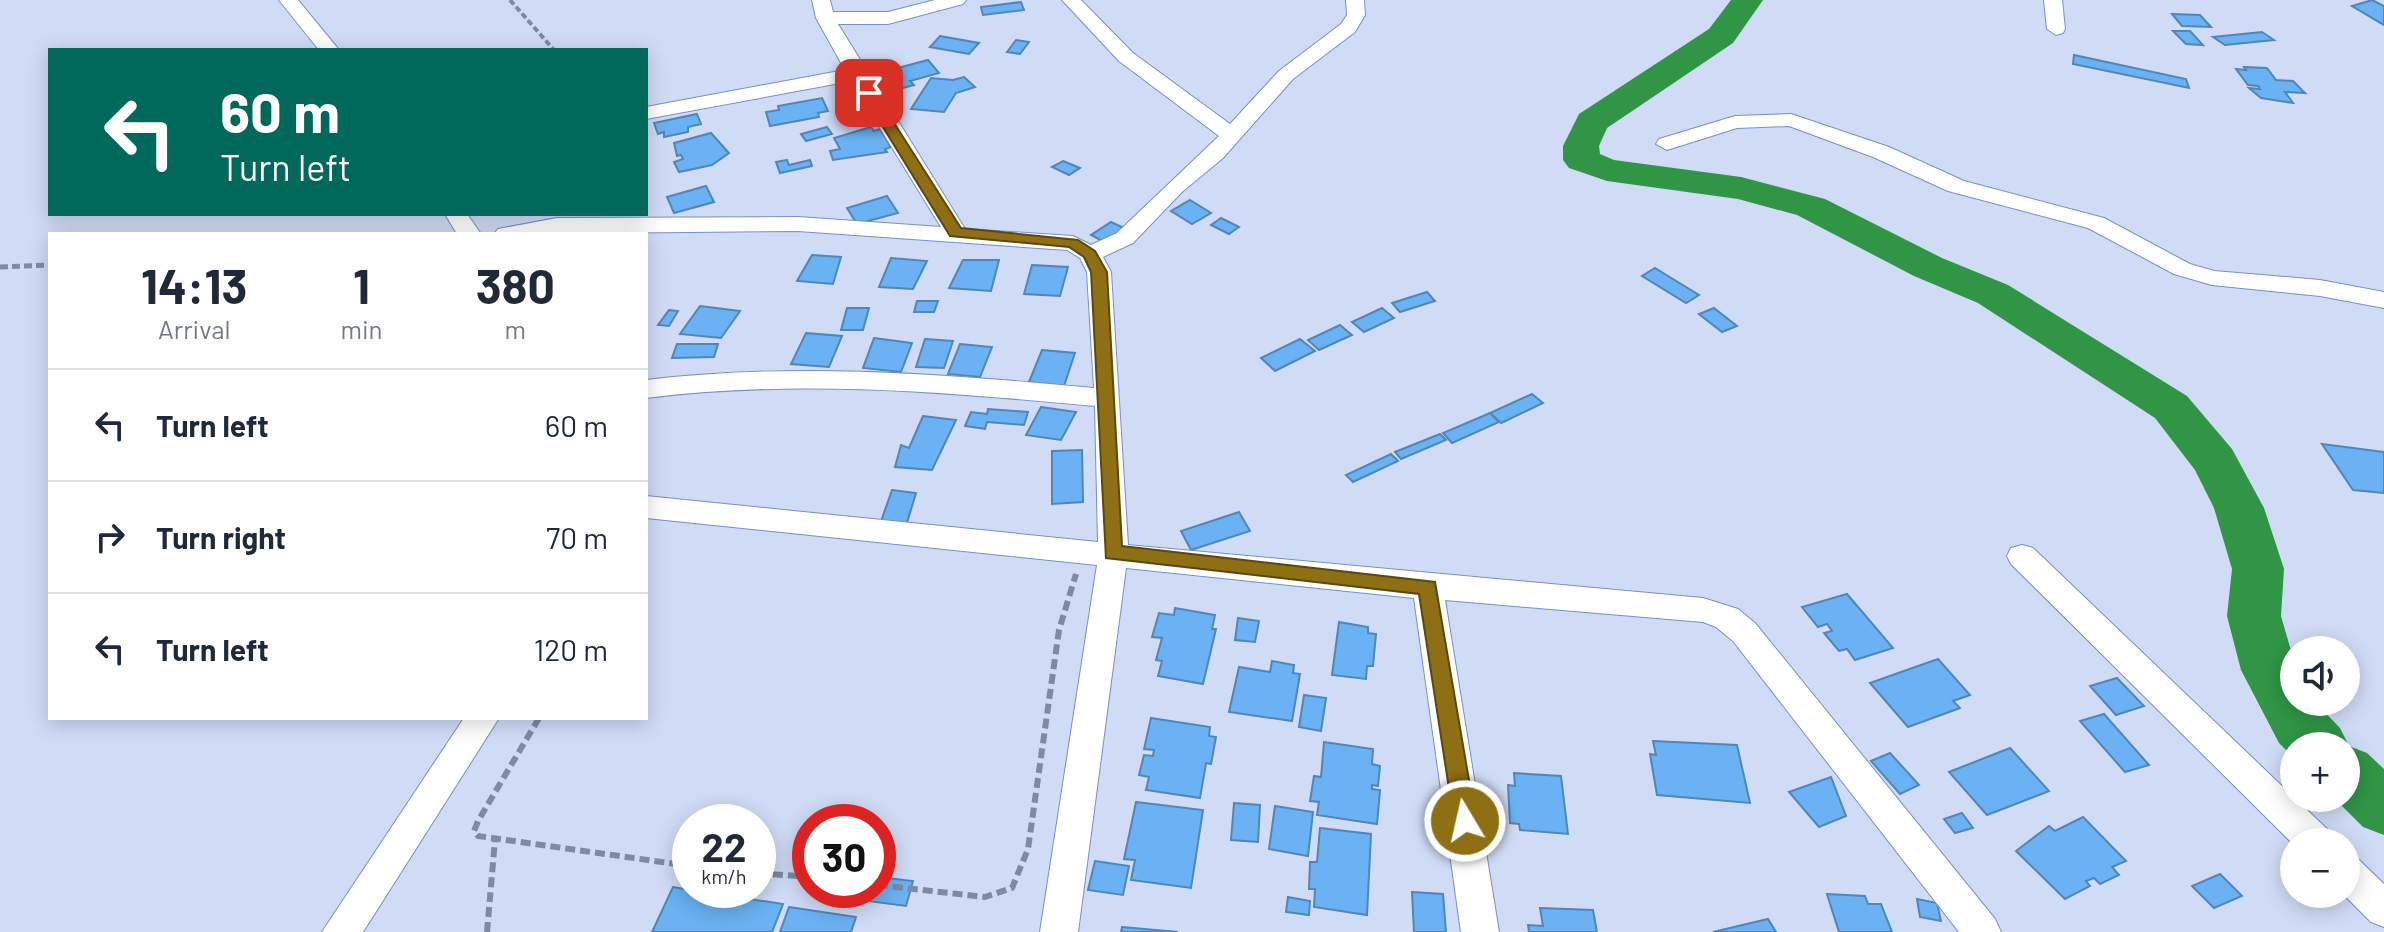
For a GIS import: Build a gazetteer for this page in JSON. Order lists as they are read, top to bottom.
{
  "page": {
    "turn": ["60 m", "Turn left"],
    "eta": [
      "14:13",
      "Arrival",
      "1",
      "min",
      "380",
      "m"
    ],
    "list": [
      {
        "name": "Turn left",
        "value": "60 m"
      },
      {
        "name": "Turn right",
        "value": "70 m"
      },
      {
        "name": "Turn left",
        "value": "120 m"
      }
    ],
    "map_buttons": ["+", "−"],
    "speed": "22 km/h",
    "limit": "30"
  }
}
